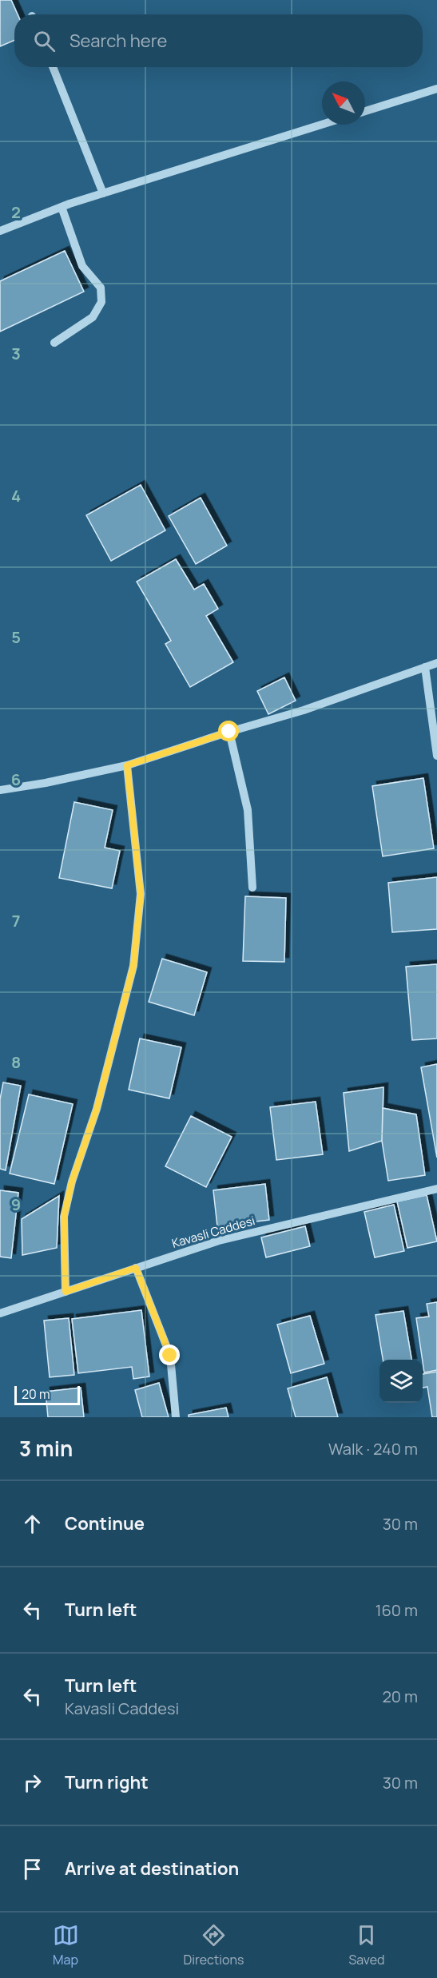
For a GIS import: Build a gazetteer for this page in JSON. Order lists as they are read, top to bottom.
{
  "streets": {
    "street": ["Kavasli Caddesi"]
  },
  "scale_bar": "20 m",
  "north": "top left",
  "page": {
    "search": "Search here",
    "scale": "20 m",
    "heading": ["3 min", "Walk · 240 m"],
    "list": [
      ["Continue", "30 m"],
      ["Turn left", "160 m"],
      ["Turn left", "Kavasli Caddesi", "20 m"],
      ["Turn right", "30 m"],
      "Arrive at destination"
    ],
    "nav": ["Map", "Directions", "Saved"]
  },
  "grid": {
    "rows": [
      "2",
      "3",
      "4",
      "5",
      "6",
      "7",
      "8",
      "9"
    ]
  }
}
